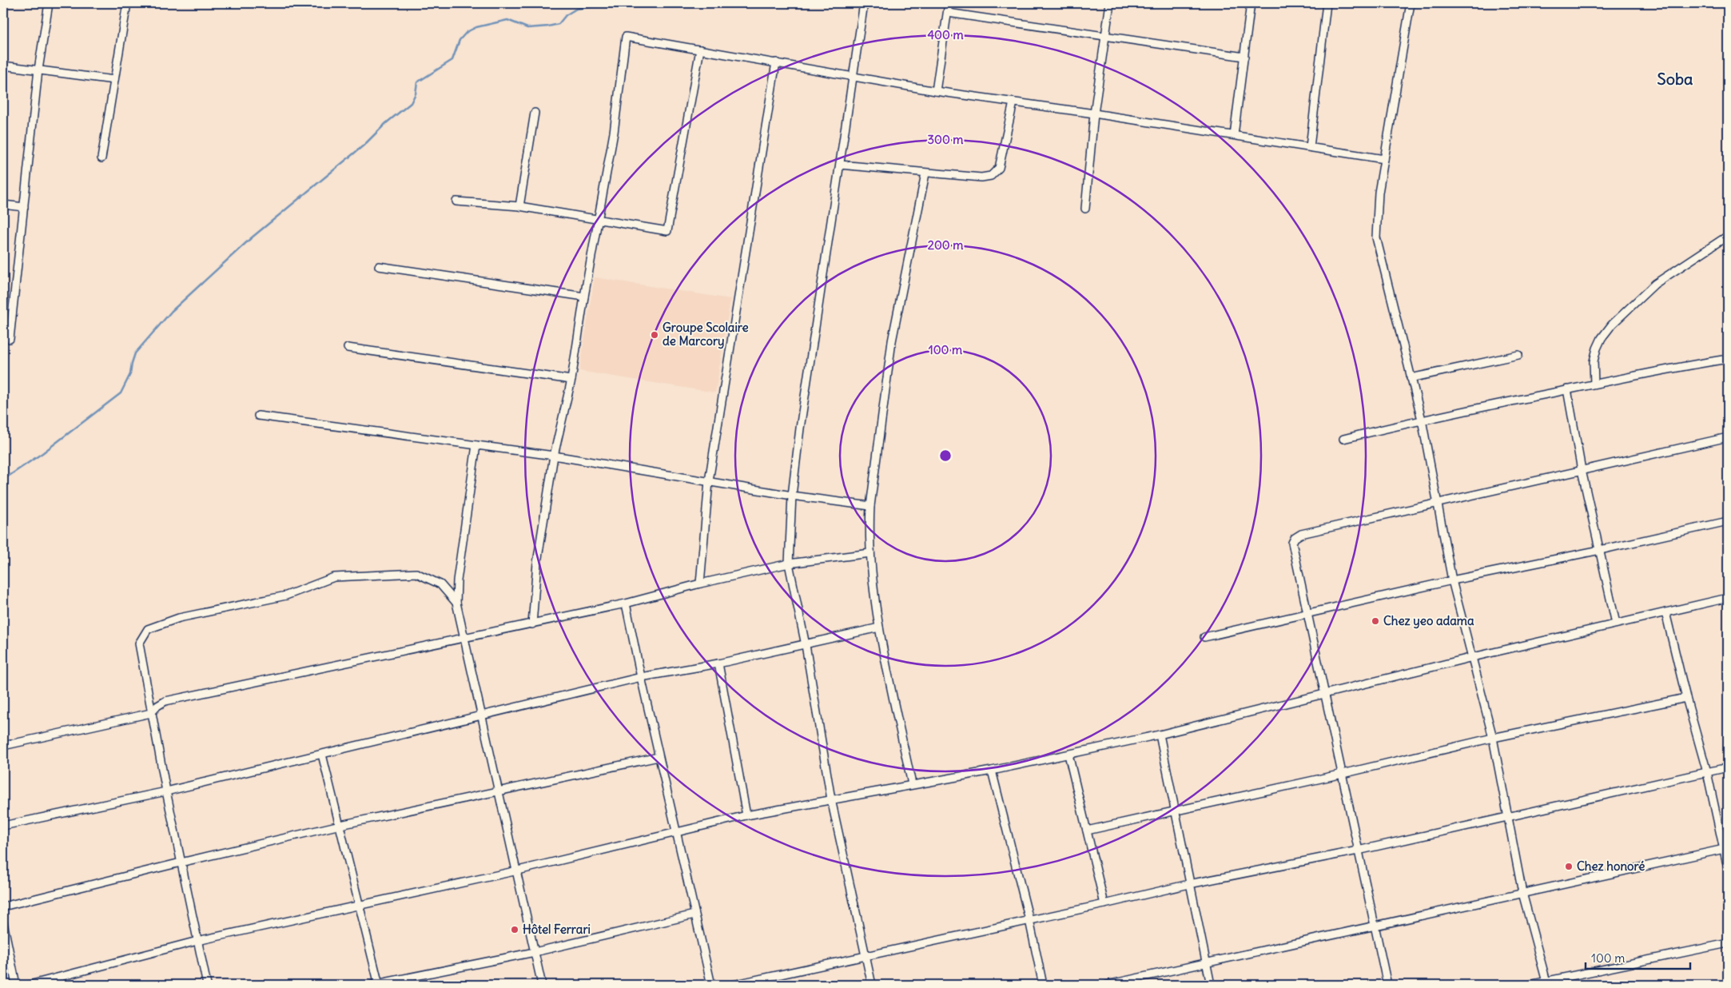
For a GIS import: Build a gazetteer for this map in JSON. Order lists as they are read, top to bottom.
{
  "districts": ["Soba"],
  "places": [
    "Groupe Scolaire de Marcory",
    "Chez yeo adama",
    "Chez honoré",
    "Hôtel Ferrari"
  ],
  "scale_bar": "100 m",
  "rings": [
    "400 m",
    "300 m",
    "200 m",
    "100 m"
  ]
}
